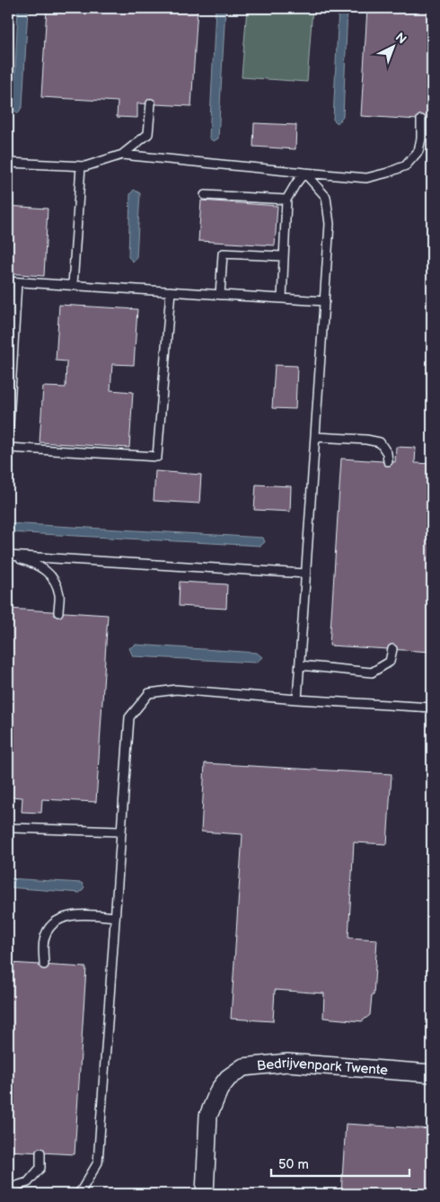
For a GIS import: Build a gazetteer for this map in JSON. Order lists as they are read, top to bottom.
{
  "streets": {
    "street": ["Bedrijvenpark Twente"]
  },
  "scale_bar": "50 m",
  "north": "top right"
}
